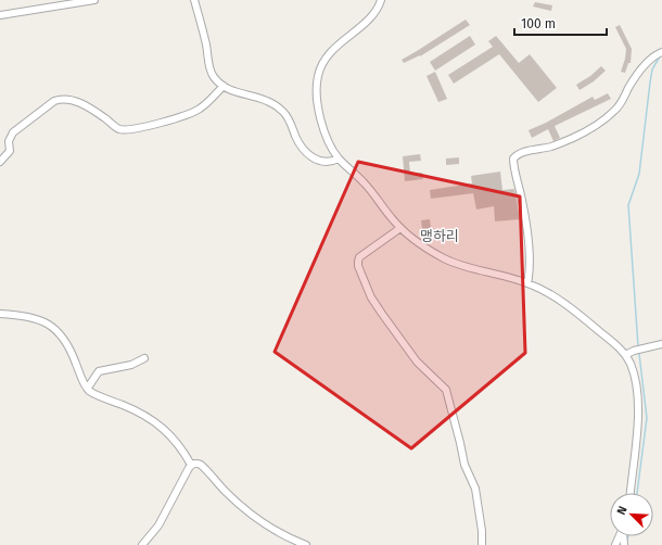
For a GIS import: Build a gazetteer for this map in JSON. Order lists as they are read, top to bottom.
{
  "districts": ["맹하리"],
  "scale_bar": "100 m",
  "north": "top left"
}
